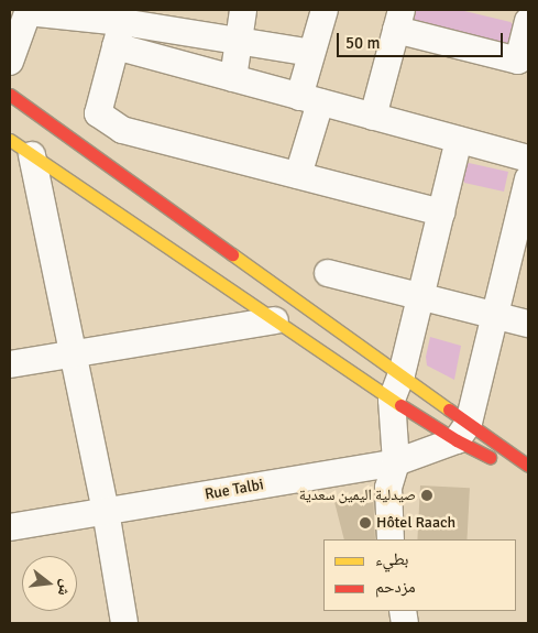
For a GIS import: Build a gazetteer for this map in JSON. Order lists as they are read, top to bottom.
{
  "streets": {
    "street": ["Rue Talbi"]
  },
  "places": ["صيدلية اليمين سعدية", "Hôtel Raach"],
  "legend": ["بطيء", "مزدحم"],
  "scale_bar": "50 m",
  "north": "right"
}
